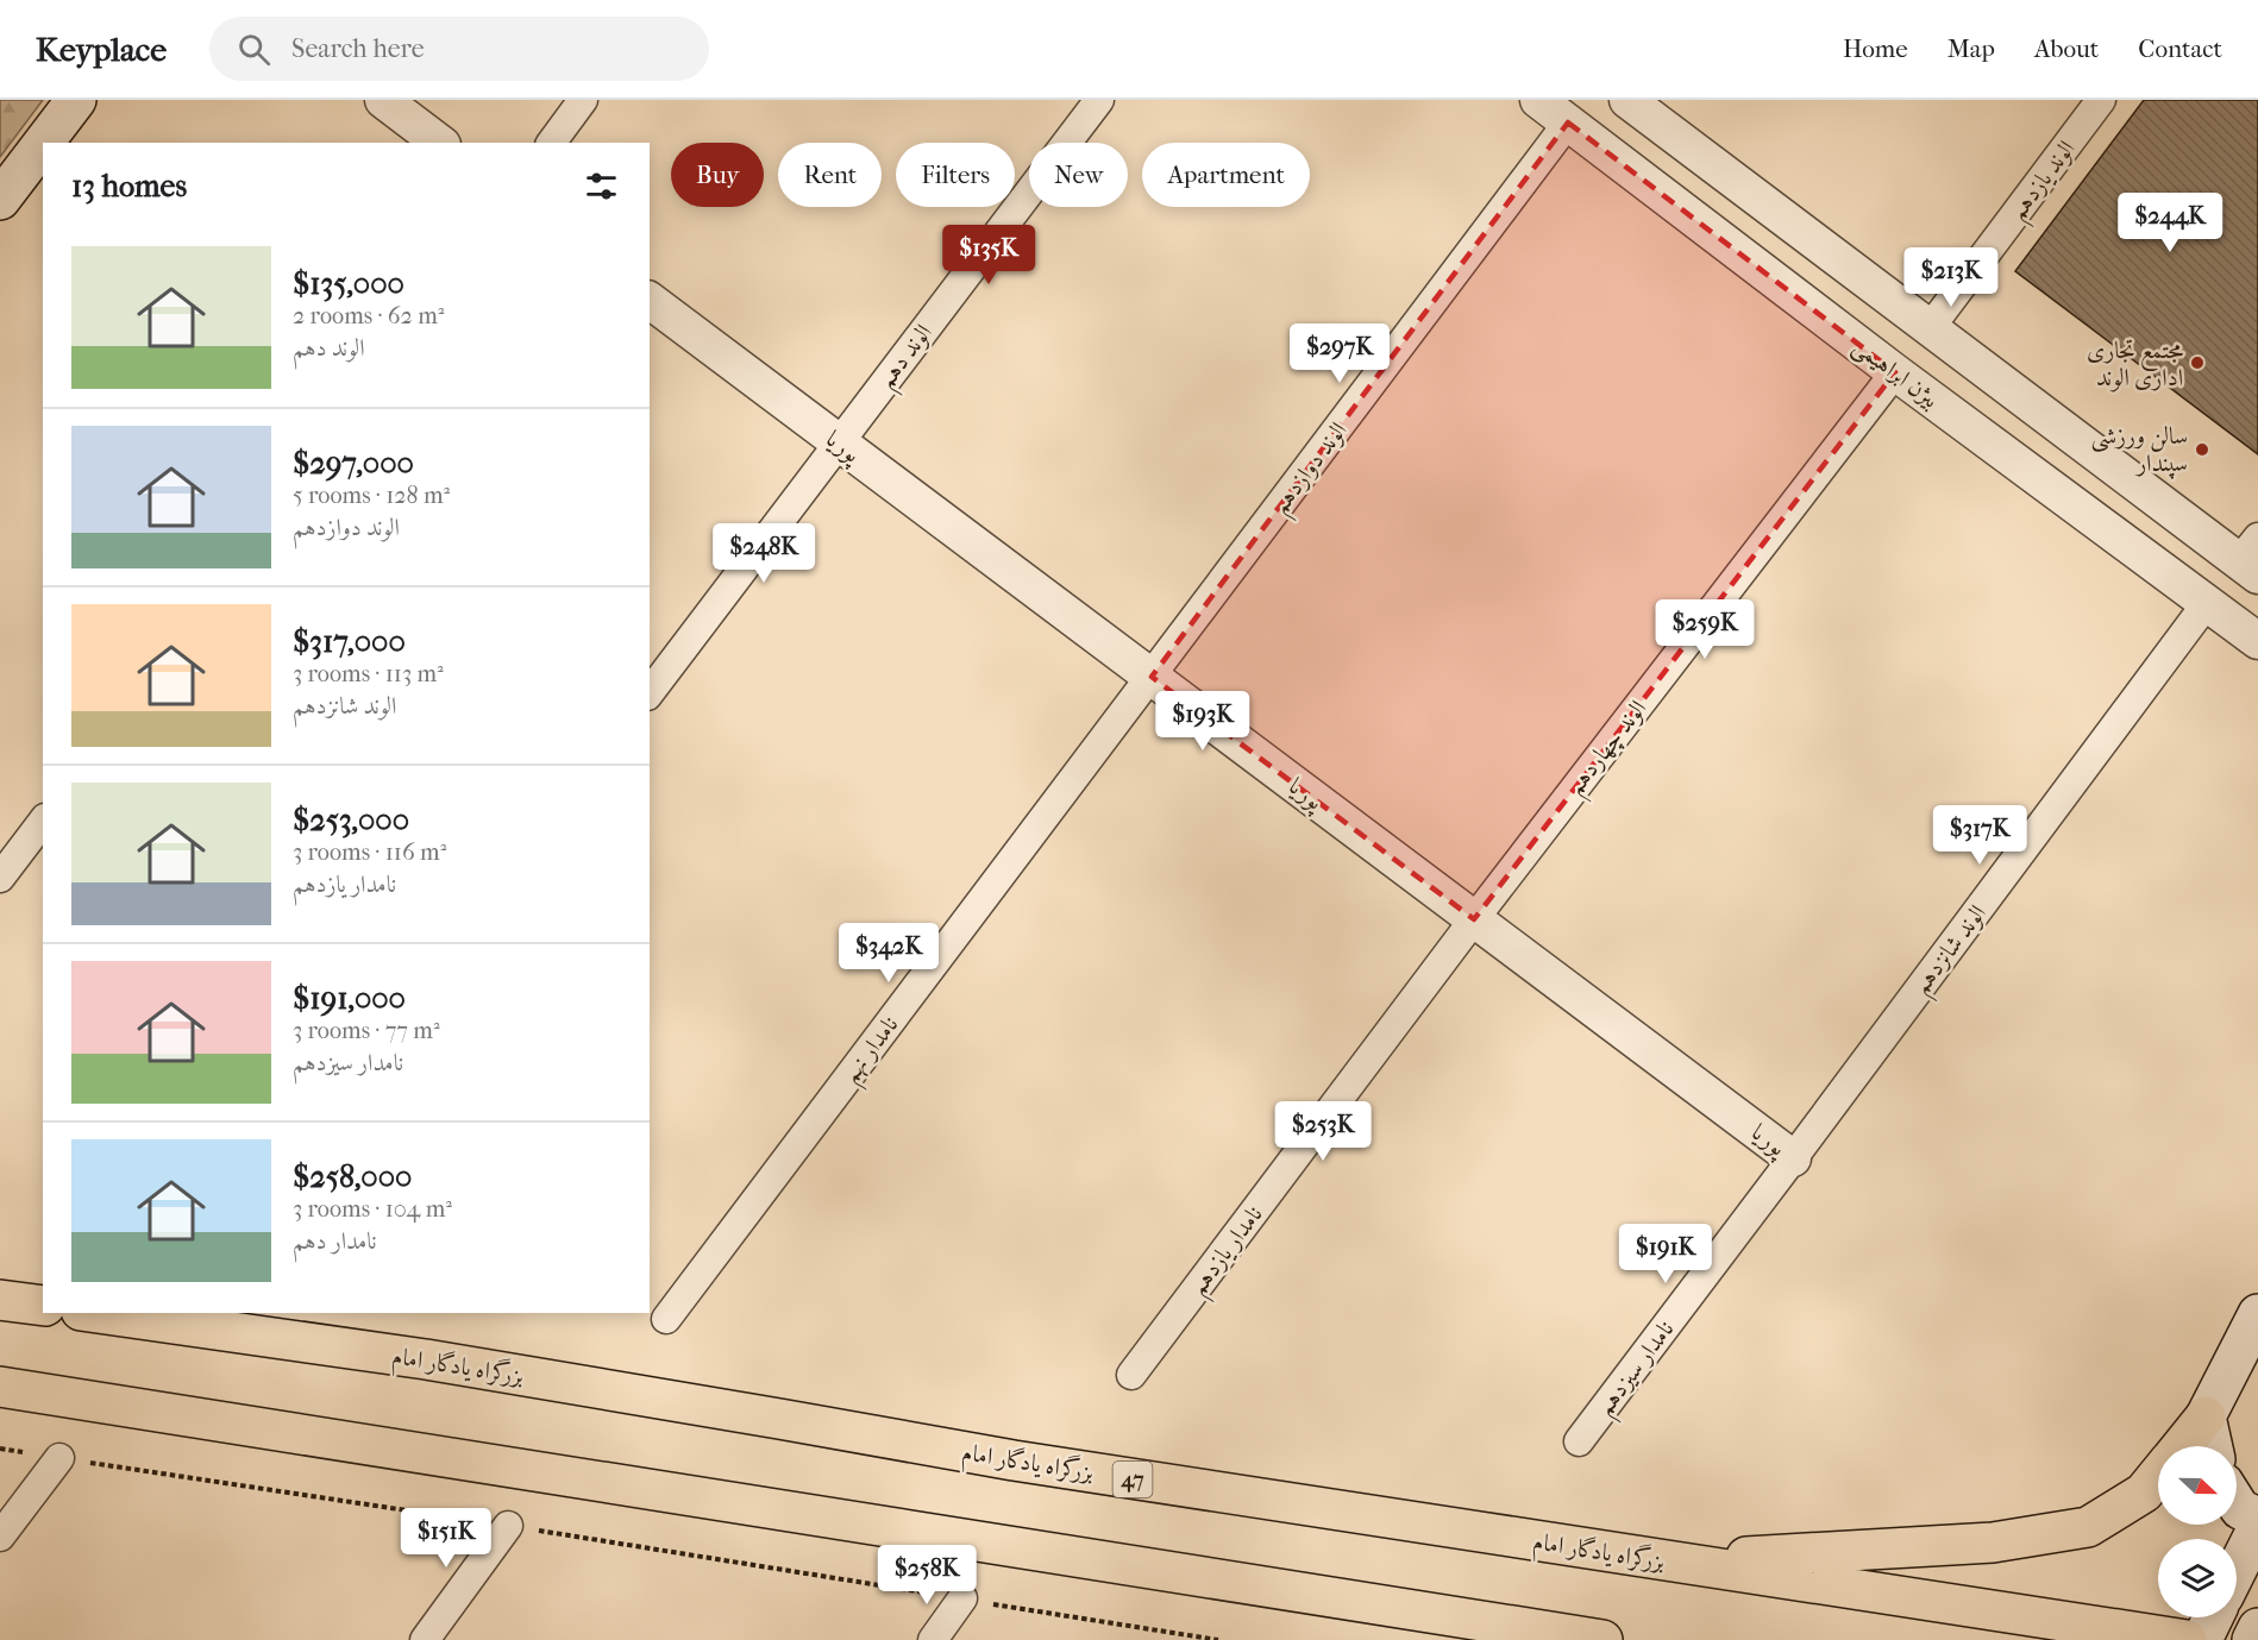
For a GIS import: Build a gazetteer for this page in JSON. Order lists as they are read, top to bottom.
{
  "streets": {
    "highway": ["بزرگراه یادگار امام", "47"],
    "street": [
      "الوند یازدهم",
      "الوند دهم",
      "بیژن ابراهیمی",
      "پوریا",
      "الوند دوازدهم",
      "الوند چهاردهم",
      "الوند شانزدهم",
      "نامدار نهم",
      "نامدار یازدهم",
      "نامدار سیزدهم"
    ]
  },
  "crossings": [
    ["الوند دهم", "پوریا"],
    ["بیژن ابراهیمی", "الوند دوازدهم"],
    ["بیژن ابراهیمی", "الوند چهاردهم"],
    ["بیژن ابراهیمی", "الوند شانزدهم"],
    ["پوریا", "الوند دوازدهم"],
    ["پوریا", "الوند چهاردهم"],
    ["پوریا", "الوند شانزدهم"],
    ["پوریا", "نامدار نهم"],
    ["پوریا", "نامدار یازدهم"],
    ["پوریا", "نامدار سیزدهم"],
    ["الوند دوازدهم", "نامدار نهم"],
    ["الوند چهاردهم", "نامدار یازدهم"],
    ["الوند شانزدهم", "نامدار سیزدهم"]
  ],
  "places": ["مجتمع تجاری اداری الوند", "سالن ورزشی سپندار"],
  "north": "right",
  "page": {
    "header": "Keyplace",
    "search": "Search here",
    "nav": [
      "Home",
      "Map",
      "About",
      "Contact"
    ],
    "chip": [
      "Buy",
      "Rent",
      "Filters",
      "New",
      "Apartment"
    ],
    "heading": "13 homes",
    "price": [
      "$244K",
      "$135K",
      "$213K",
      "$297K",
      "$248K",
      "$259K",
      "$193K",
      "$317K",
      "$342K",
      "$253K",
      "$191K",
      "$151K",
      "$258K"
    ],
    "list": [
      {
        "name": "$135,000",
        "note": "2 rooms · 62 m² · الوند دهم"
      },
      {
        "name": "$297,000",
        "note": "5 rooms · 128 m² · الوند دوازدهم"
      },
      {
        "name": "$317,000",
        "note": "3 rooms · 113 m² · الوند شانزدهم"
      },
      {
        "name": "$253,000",
        "note": "3 rooms · 116 m² · نامدار یازدهم"
      },
      {
        "name": "$191,000",
        "note": "3 rooms · 77 m² · نامدار سیزدهم"
      },
      {
        "name": "$258,000",
        "note": "3 rooms · 104 m² · نامدار دهم"
      }
    ]
  }
}
